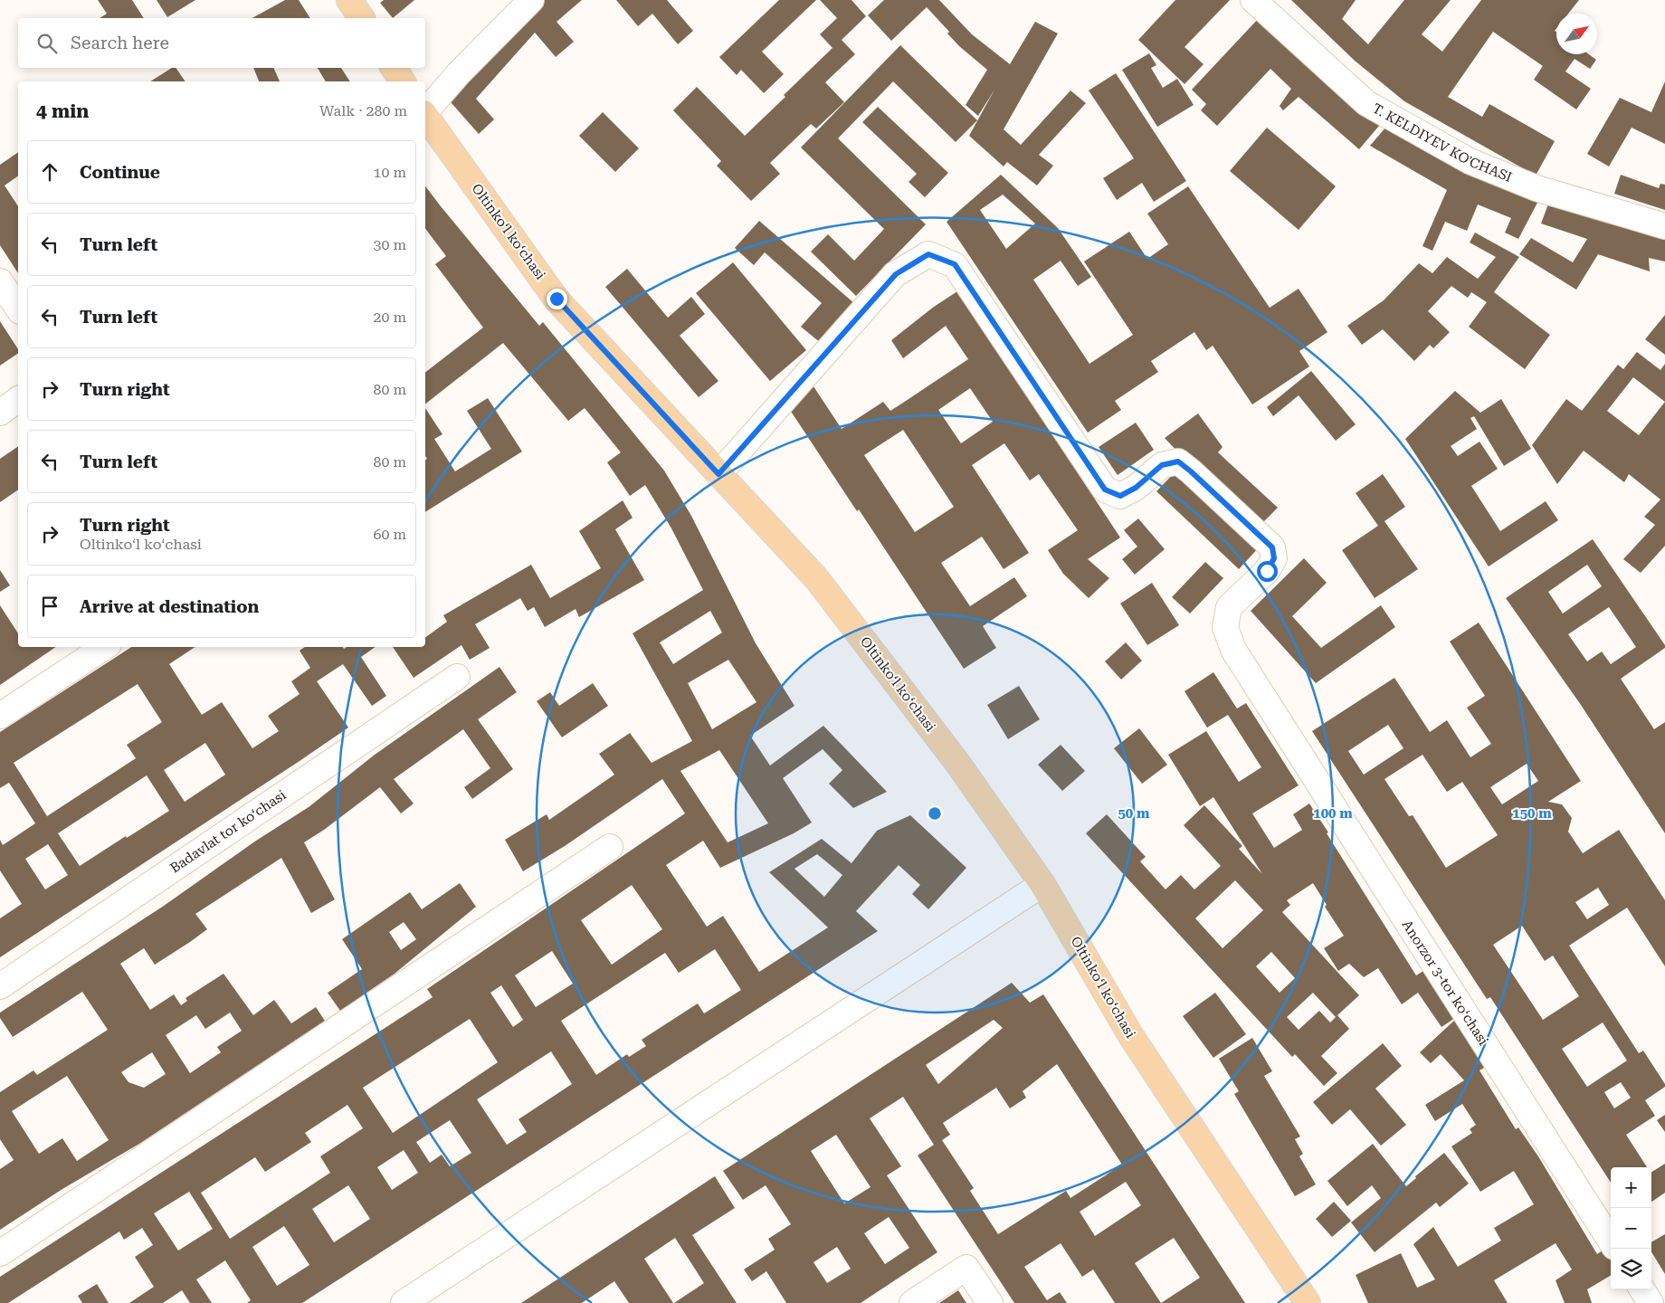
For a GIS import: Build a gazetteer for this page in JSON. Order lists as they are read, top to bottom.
{
  "streets": {
    "main road": ["Oltinkoʻl koʻchasi"],
    "street": ["T. KELDIYEV KO'CHASI", "Badavlat tor koʻchasi", "Anorzor 3-tor koʻchasi"]
  },
  "crossings": [
    ["Oltinkoʻl koʻchasi", "Anorzor 3-tor koʻchasi"]
  ],
  "north": "top right",
  "page": {
    "search": "Search here",
    "heading": ["4 min", "Walk · 280 m"],
    "list": [
      ["Continue", "10 m"],
      ["Turn left", "30 m"],
      ["Turn left", "20 m"],
      ["Turn right", "80 m"],
      ["Turn left", "80 m"],
      ["Turn right", "Oltinkoʻl koʻchasi", "60 m"],
      "Arrive at destination"
    ],
    "map_buttons": ["+", "−"]
  },
  "rings": ["50 m", "100 m", "150 m"]
}
